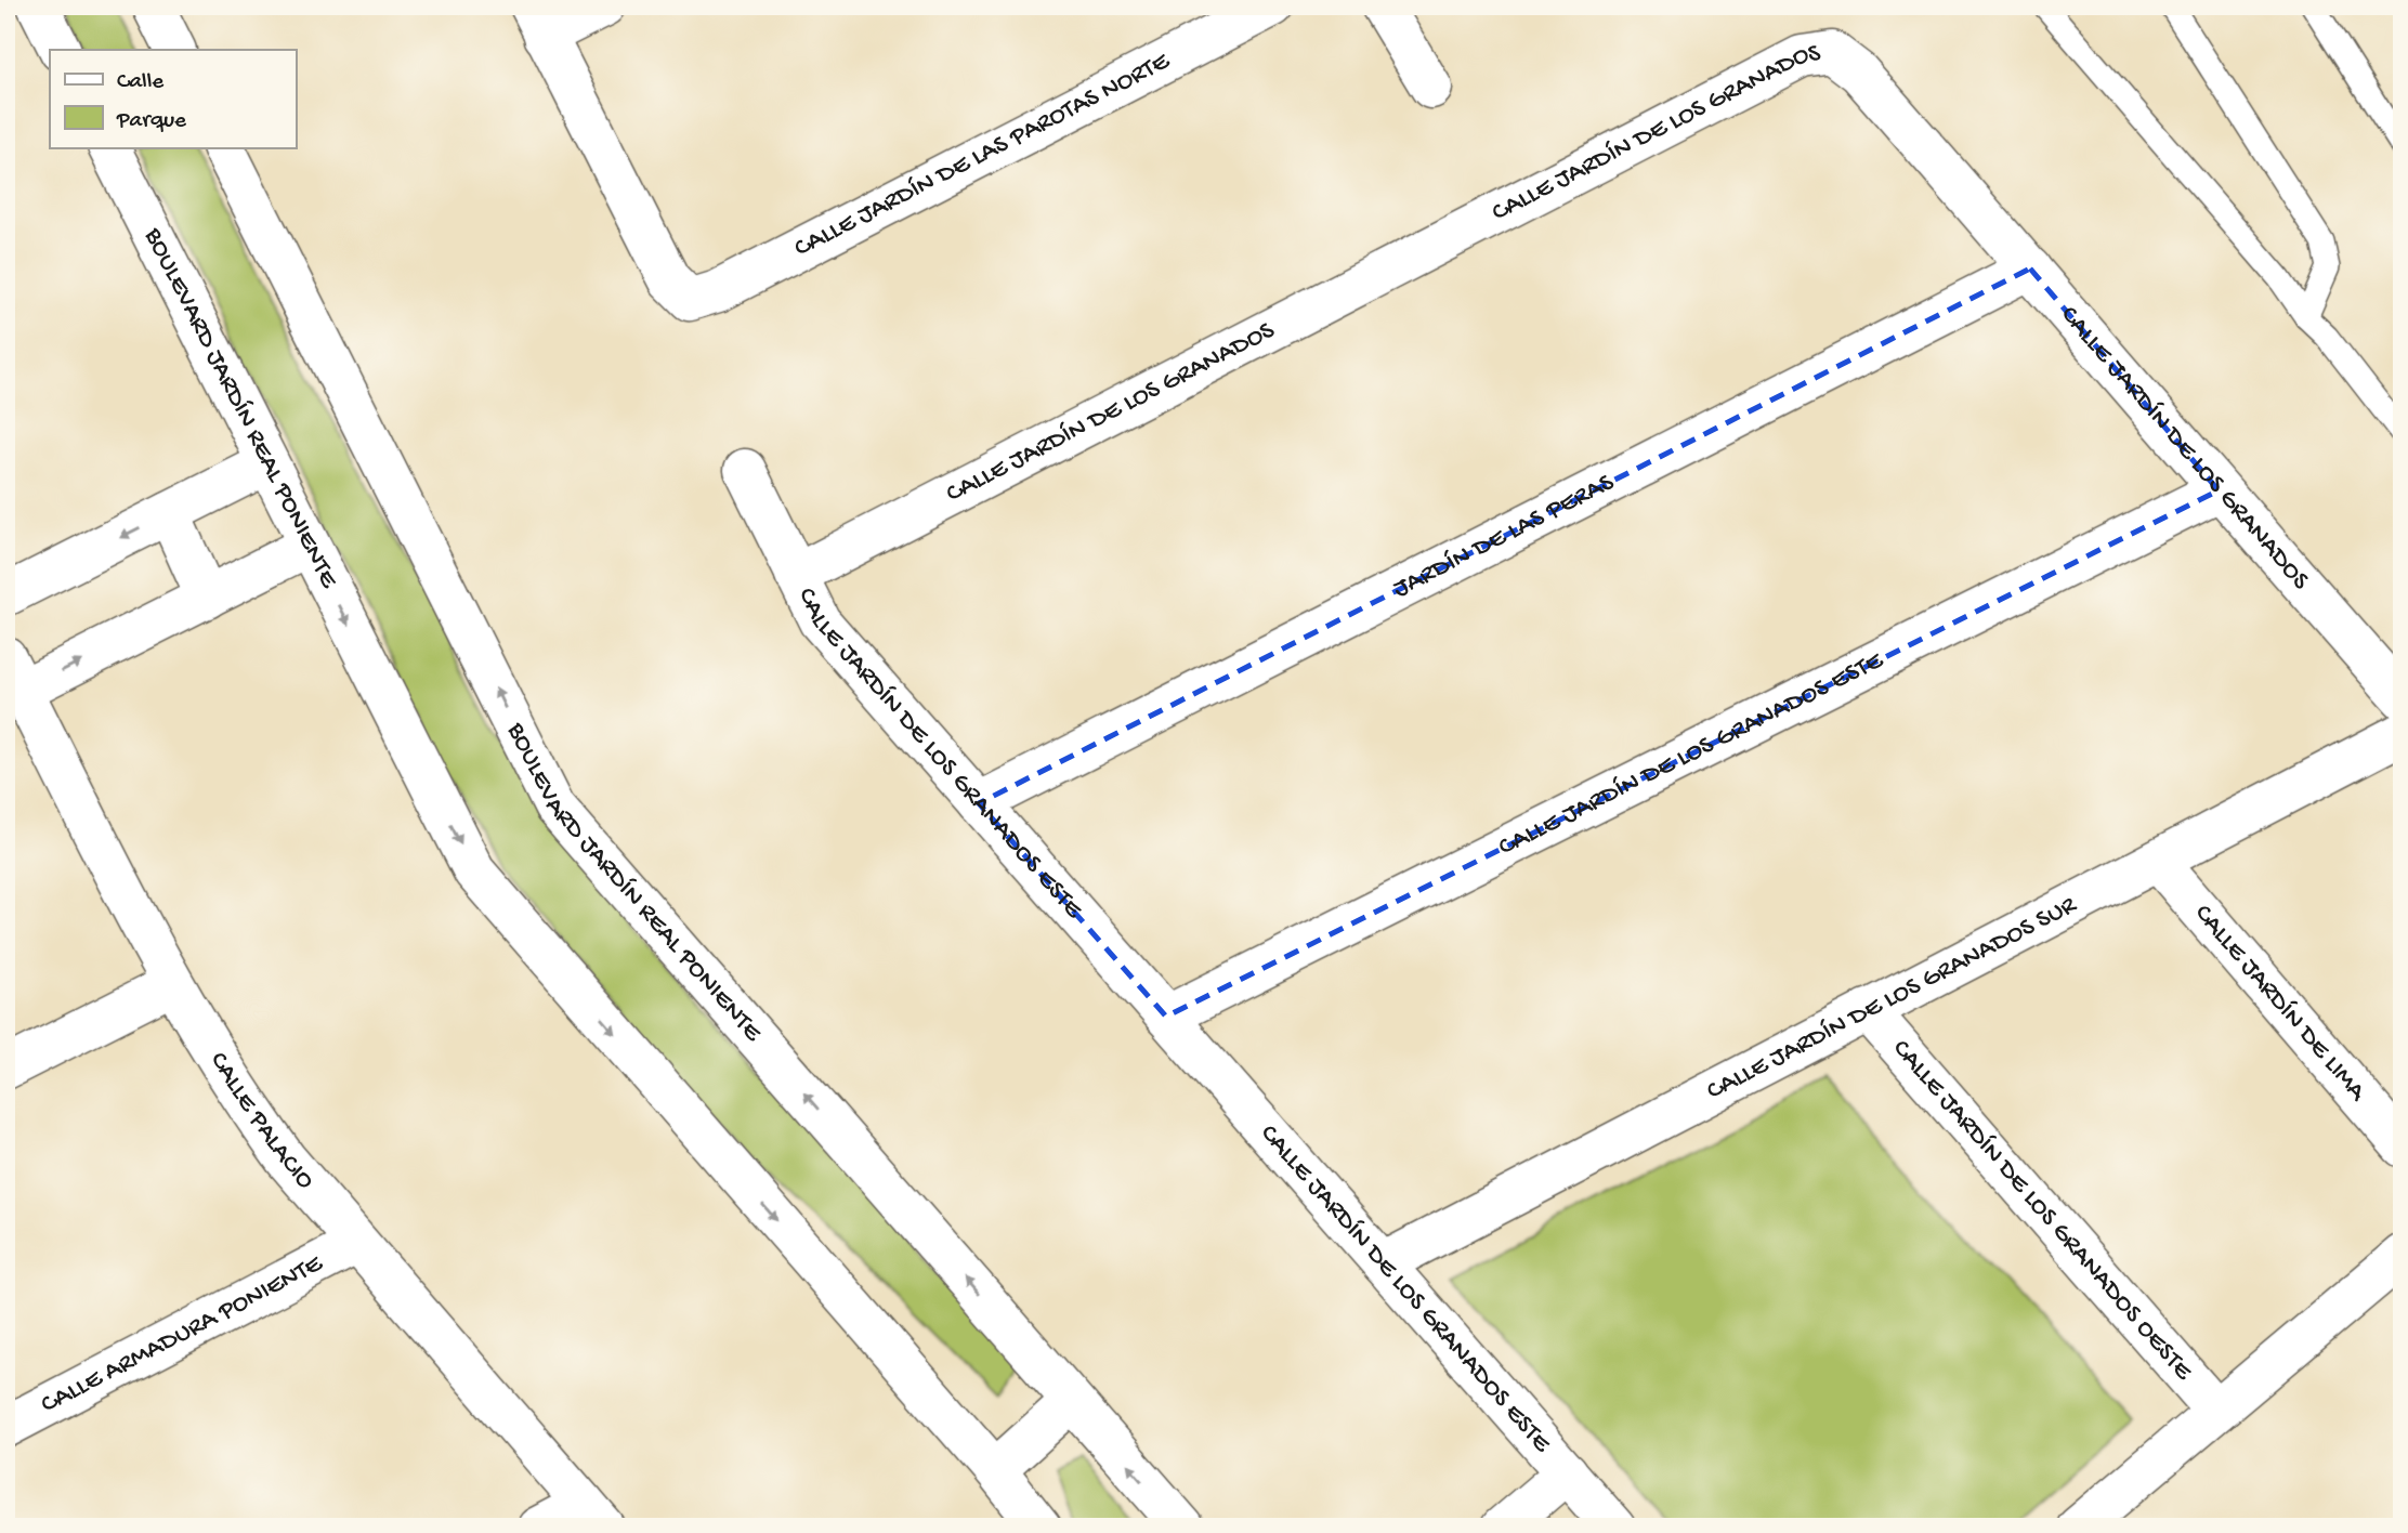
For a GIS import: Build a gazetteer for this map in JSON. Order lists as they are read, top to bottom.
{
  "streets": {
    "street": [
      "CALLE JARDÍN DE LOS GRANADOS",
      "CALLE JARDÍN DE LAS PAROTAS NORTE",
      "BOULEVARD JARDÍN REAL PONIENTE",
      "JARDÍN DE LAS PERAS",
      "CALLE JARDÍN DE LOS GRANADOS ESTE",
      "CALLE JARDÍN DE LOS GRANADOS SUR",
      "CALLE JARDÍN DE LIMA",
      "CALLE PALACIO",
      "CALLE JARDÍN DE LOS GRANADOS OESTE",
      "CALLE ARMADURA PONIENTE"
    ]
  },
  "crossings": [
    ["CALLE JARDÍN DE LOS GRANADOS", "JARDÍN DE LAS PERAS"],
    ["CALLE JARDÍN DE LOS GRANADOS", "CALLE JARDÍN DE LOS GRANADOS ESTE"],
    ["JARDÍN DE LAS PERAS", "CALLE JARDÍN DE LOS GRANADOS ESTE"],
    ["CALLE JARDÍN DE LOS GRANADOS ESTE", "CALLE JARDÍN DE LOS GRANADOS SUR"],
    ["CALLE JARDÍN DE LOS GRANADOS SUR", "CALLE JARDÍN DE LIMA"],
    ["CALLE JARDÍN DE LOS GRANADOS SUR", "CALLE JARDÍN DE LOS GRANADOS OESTE"],
    ["CALLE PALACIO", "CALLE ARMADURA PONIENTE"]
  ],
  "legend": ["Calle", "Parque"]
}
